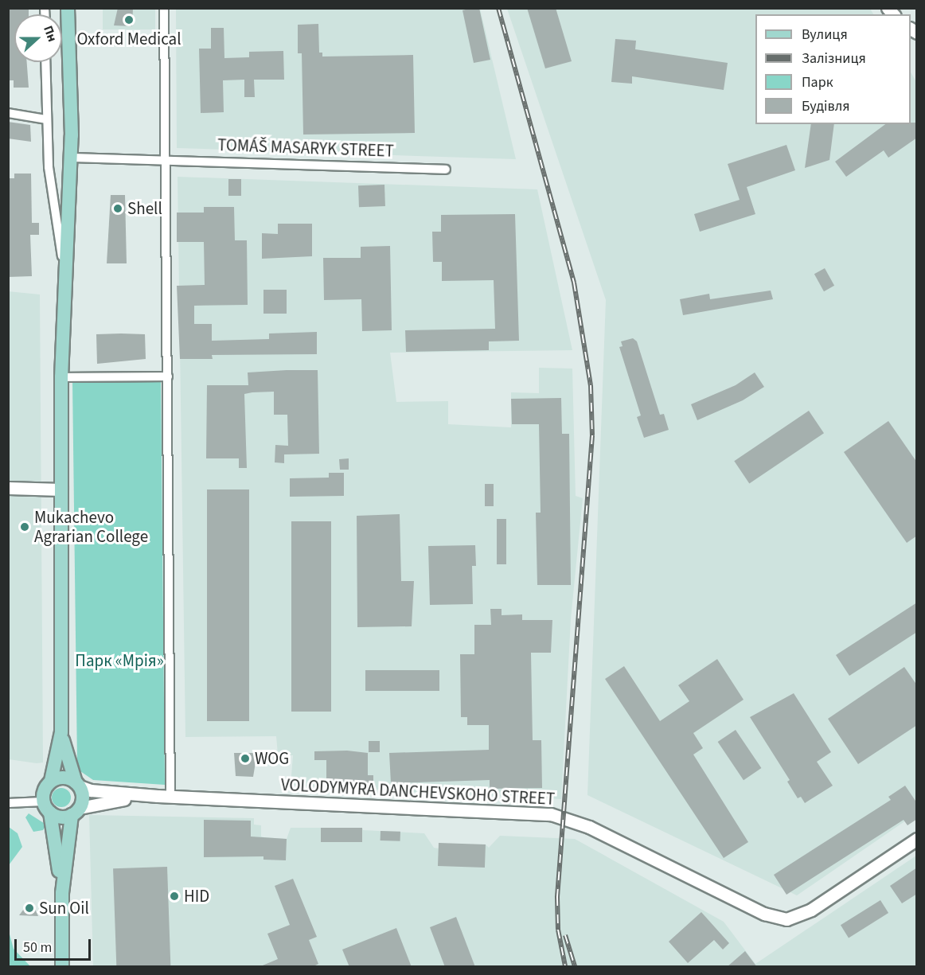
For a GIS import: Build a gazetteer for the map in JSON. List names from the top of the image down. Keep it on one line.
{"streets":{"street":["TOMÁŠ MASARYK STREET","VOLODYMYRA DANCHEVSKOHO STREET"]},"parks":["Парк «Мрія»"],"places":["Oxford Medical","Shell","Mukachevo Agrarian College","WOG","HID","Sun Oil"],"legend":["Вулиця","Залізниця","Парк","Будівля"],"scale_bar":"50 m","north":"right"}
